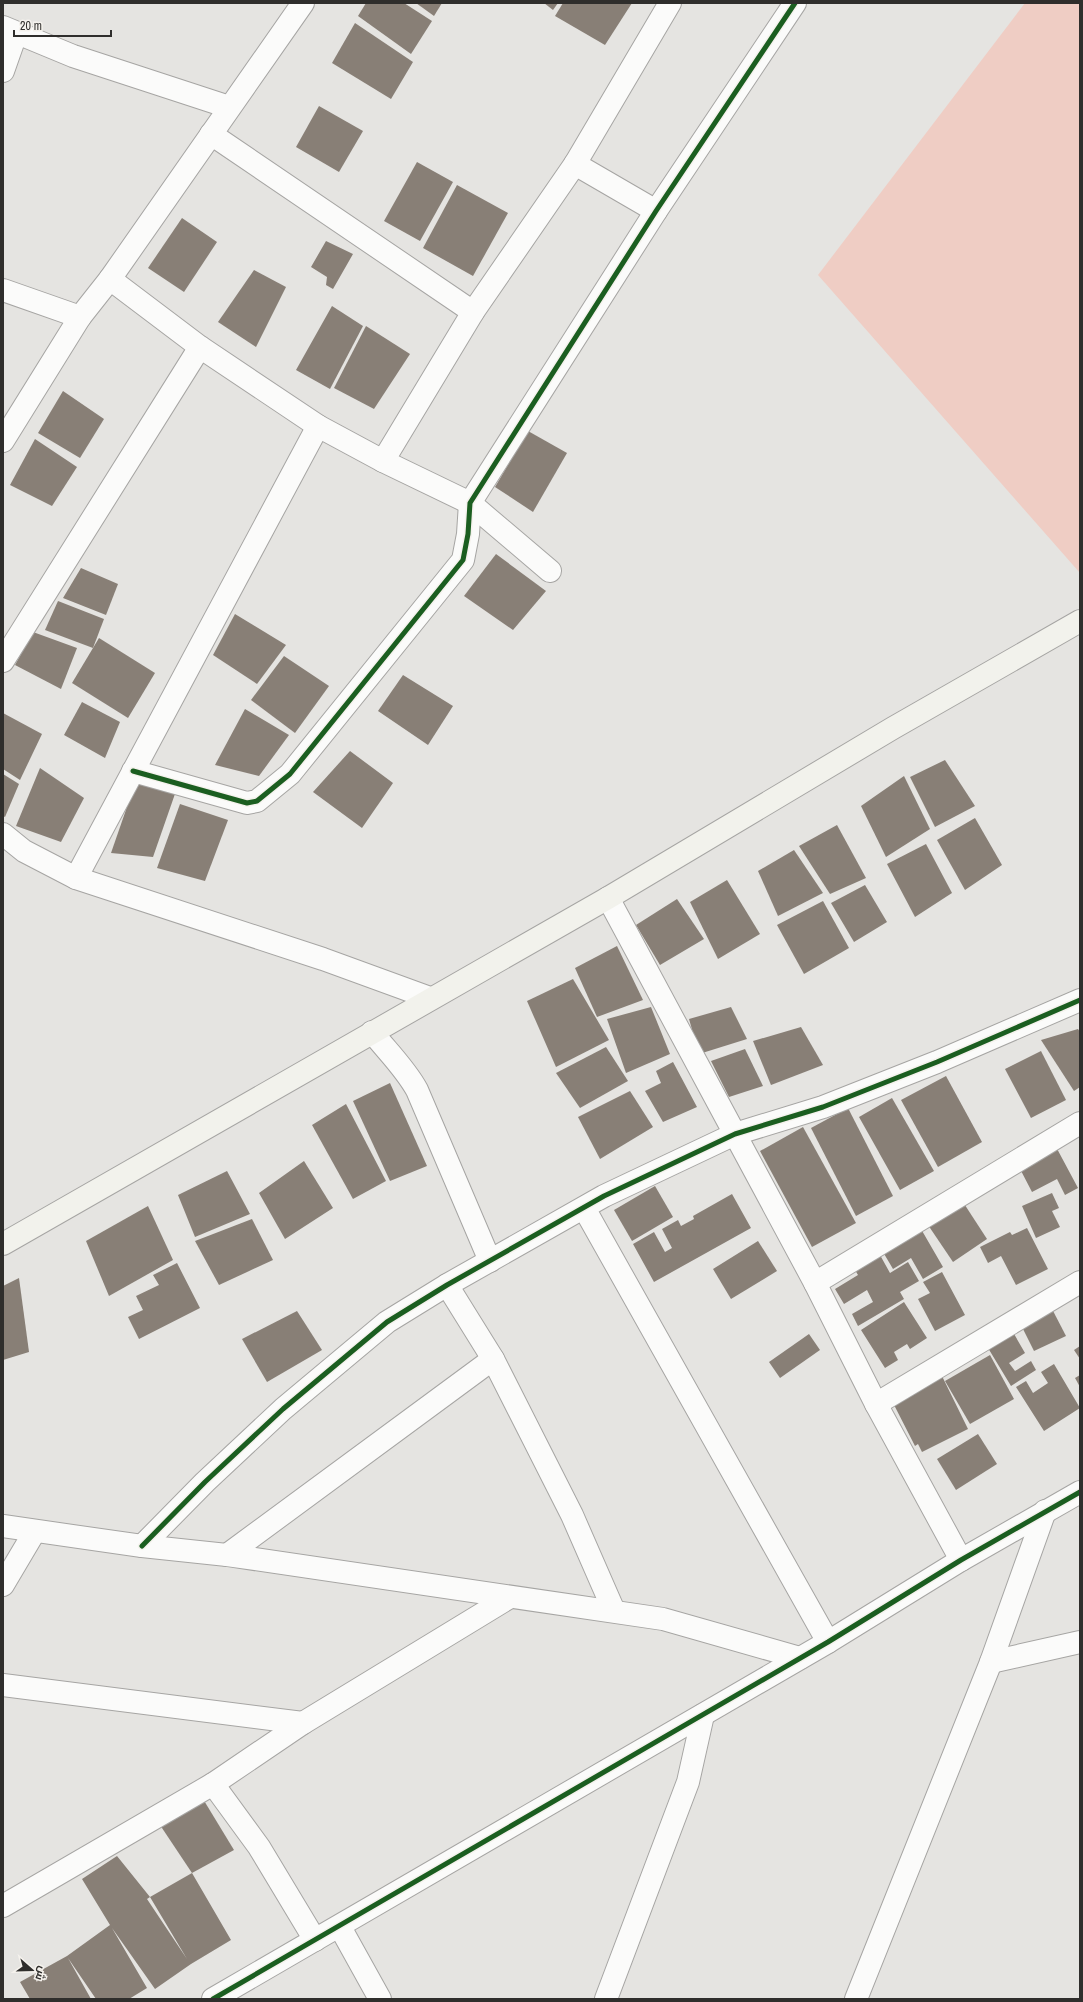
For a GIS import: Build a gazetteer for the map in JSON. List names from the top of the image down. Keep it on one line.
{"scale_bar":"20 m","north":"right"}
